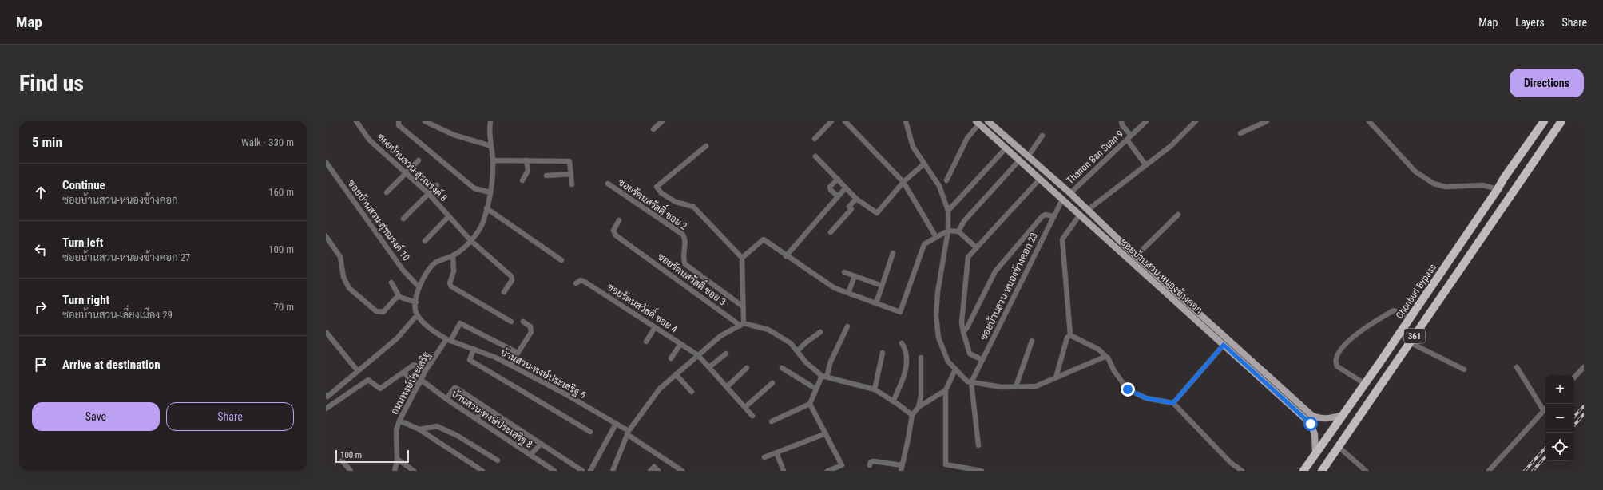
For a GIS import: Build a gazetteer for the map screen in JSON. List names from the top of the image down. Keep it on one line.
{"streets":{"highway":["Chonburi Bypass","361"],"main road":["ซอยบ้านสวน-หนองข้างคอก"],"street":["Thanon Ban Suan 9","ซอยบ้านสวน-สุรณรงค์ 8","ซอยรัตนสวัสดิ์ ซอย 2","ซอยบ้านสวน-สุรณรงค์ 10","ซอยรัตนสวัสดิ์ ซอย 3","ซอยบ้านสวน-หนองข้างคอก 23","ซอยรัตนสวัสดิ์ ซอย 4","บ้านสวน-พงษ์ประเสริฐ 6","ถนนพงษ์ประเสริฐ","บ้านสวน-พงษ์ประเสริฐ 8"]},"crossings":[["Thanon Ban Suan 9","ซอยบ้านสวน-หนองข้างคอก"],["ซอยบ้านสวน-หนองข้างคอก","ซอยบ้านสวน-หนองข้างคอก 23"],["ซอยบ้านสวน-หนองข้างคอก","Chonburi Bypass"],["บ้านสวน-พงษ์ประเสริฐ 6","ถนนพงษ์ประเสริฐ"],["ถนนพงษ์ประเสริฐ","บ้านสวน-พงษ์ประเสริฐ 8"]],"scale_bar":"100 m","page":{"header":"Map","nav":["Map","Layers","Share"],"buttons":["Directions",["Save","Share"]],"title":"Find us","heading":["5 min","Walk · 330 m"],"list":[["Continue","ซอยบ้านสวน-หนองข้างคอก","160 m"],["Turn left","ซอยบ้านสวน-หนองข้างคอก 27","100 m"],["Turn right","ซอยบ้านสวน-เลี่ยงเมือง 29","70 m"],"Arrive at destination"],"map_buttons":["+","−"],"scale":"100 m"}}
